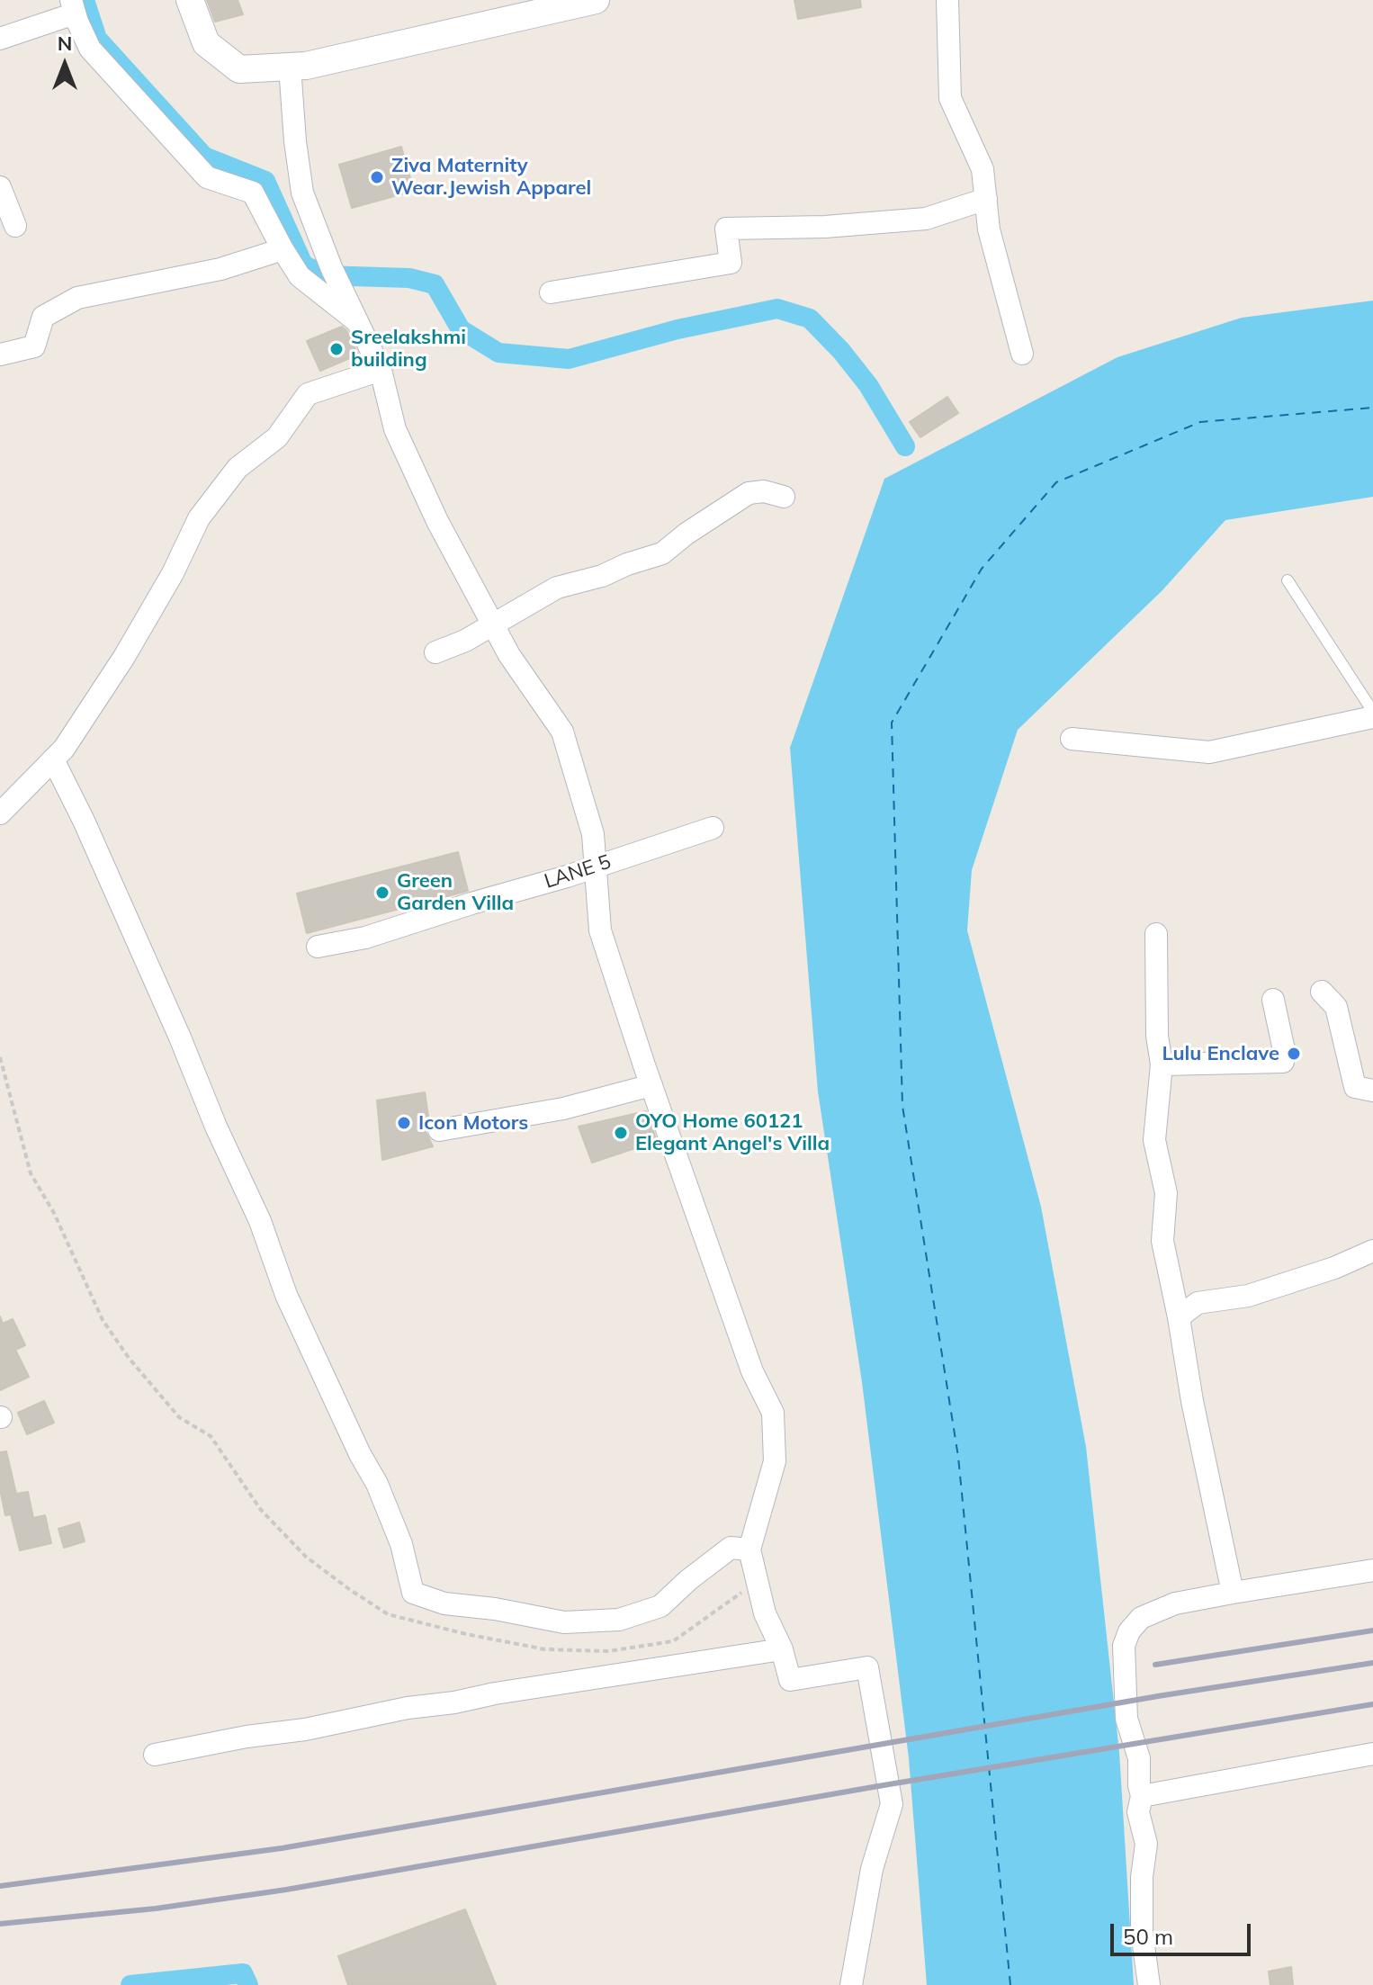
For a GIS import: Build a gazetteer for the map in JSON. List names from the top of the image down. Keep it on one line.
{"streets":{"street":["LANE 5"]},"places":["Ziva Maternity Wear.Jewish Apparel","Sreelakshmi building","Green Garden Villa","Lulu Enclave","Icon Motors","OYO Home 60121 Elegant Angel's Villa"],"scale_bar":"50 m","north":"top"}
